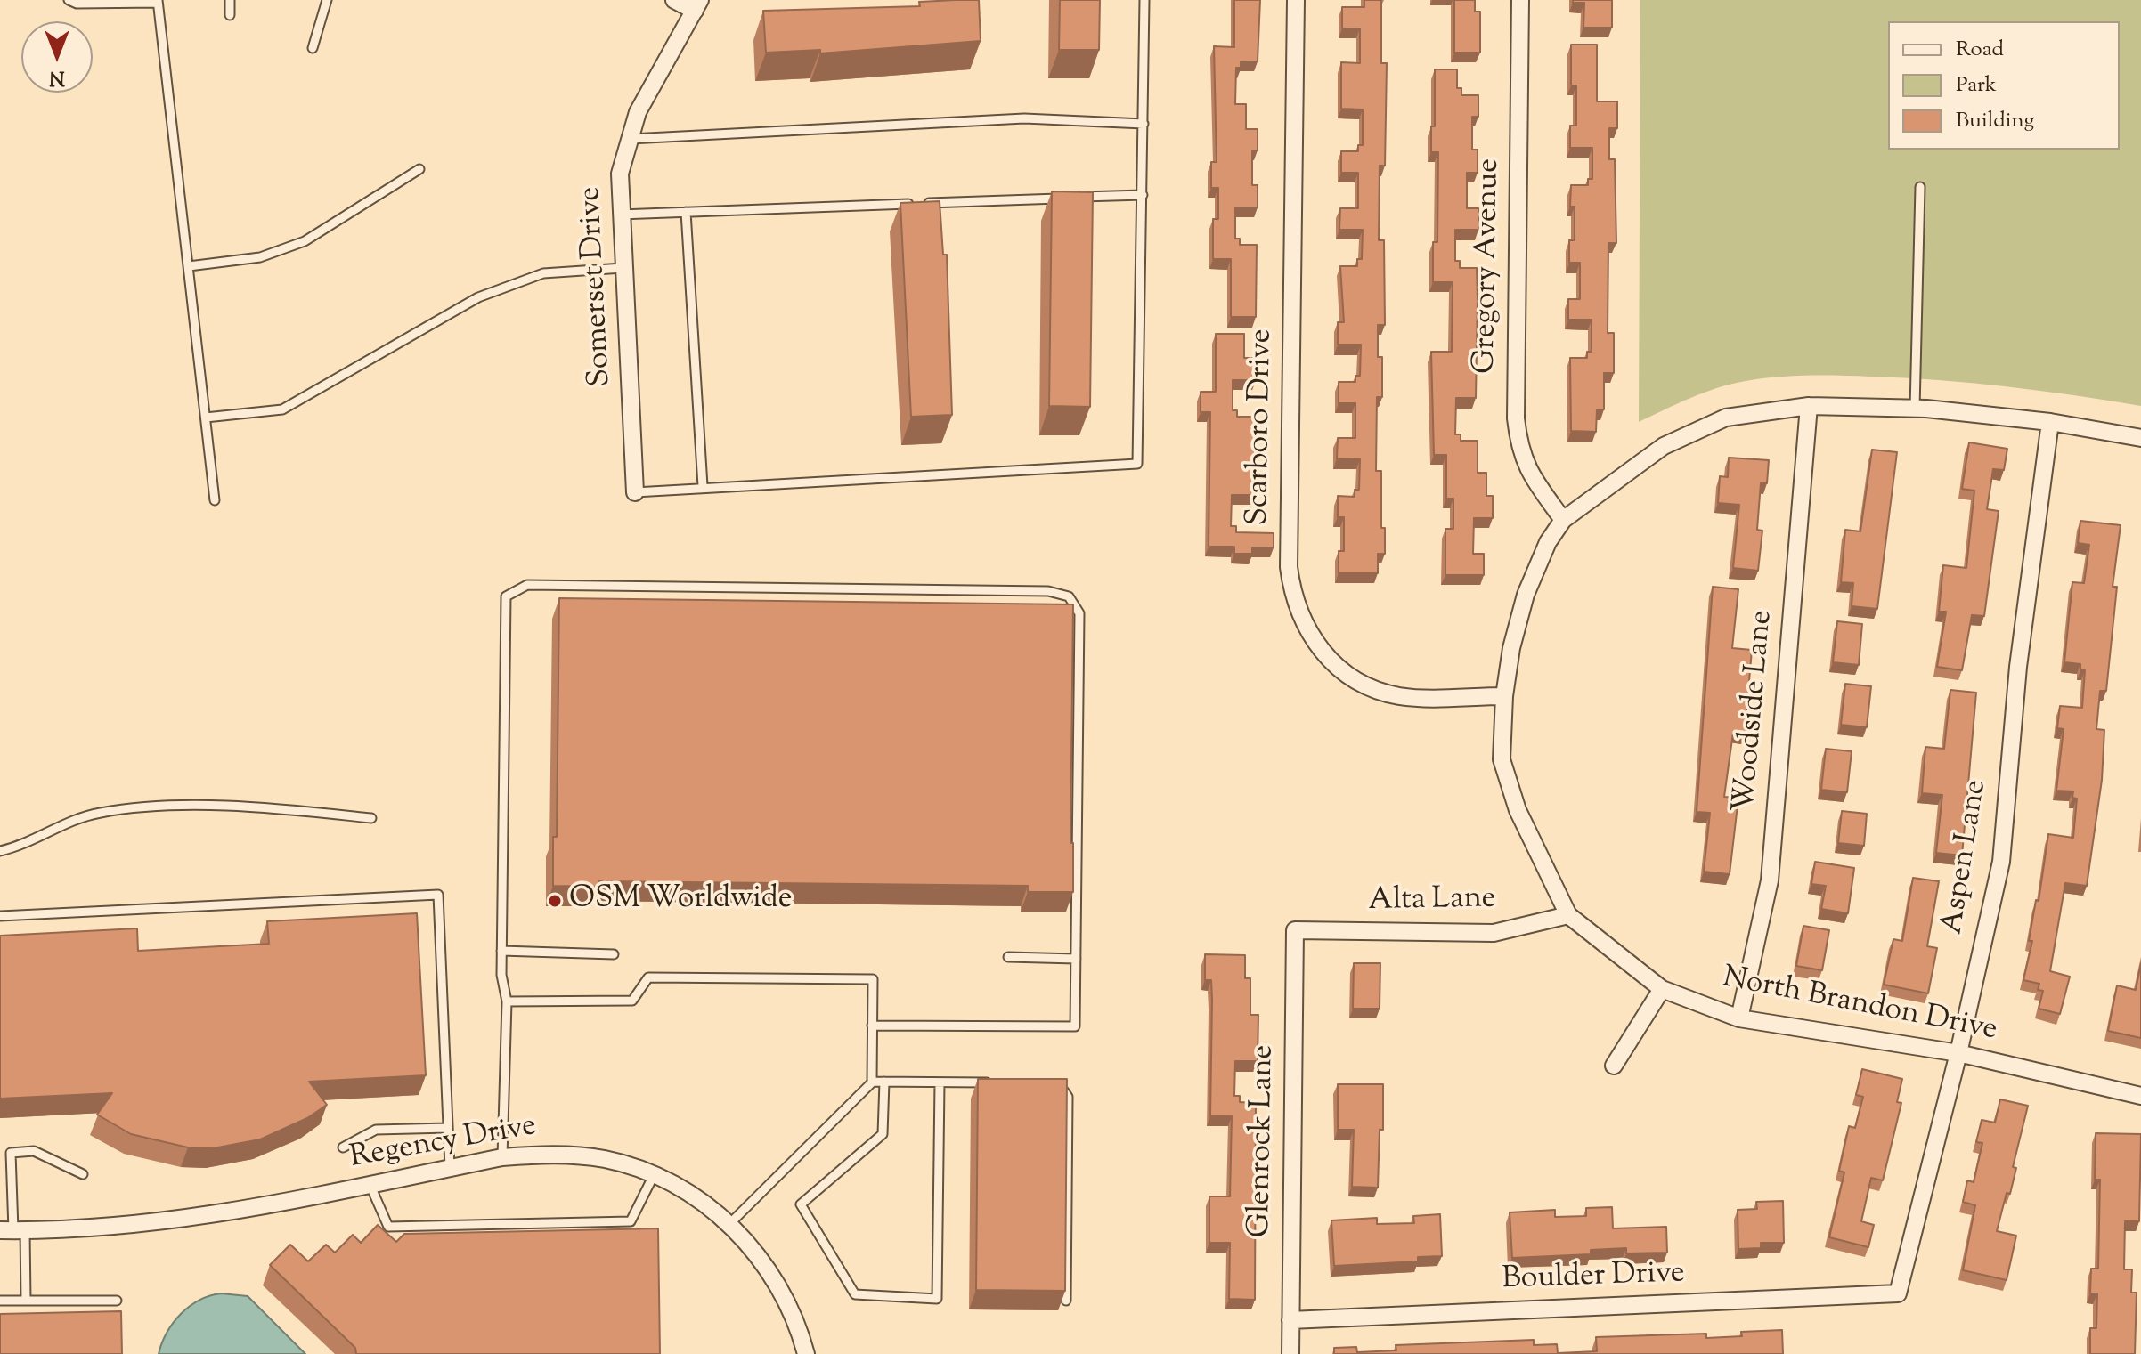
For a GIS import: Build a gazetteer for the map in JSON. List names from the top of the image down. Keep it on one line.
{"streets":{"street":["Gregory Avenue","Somerset Drive","Scarboro Drive","Woodside Lane","Aspen Lane","Alta Lane","North Brandon Drive","Glenrock Lane","Regency Drive","Boulder Drive"]},"crossings":[["Gregory Avenue","North Brandon Drive"],["Scarboro Drive","North Brandon Drive"],["Woodside Lane","North Brandon Drive"],["Aspen Lane","North Brandon Drive"],["Aspen Lane","Boulder Drive"],["Alta Lane","North Brandon Drive"],["Alta Lane","Glenrock Lane"],["Glenrock Lane","Boulder Drive"]],"places":["OSM Worldwide"],"legend":["Road","Park","Building"],"north":"bottom"}
